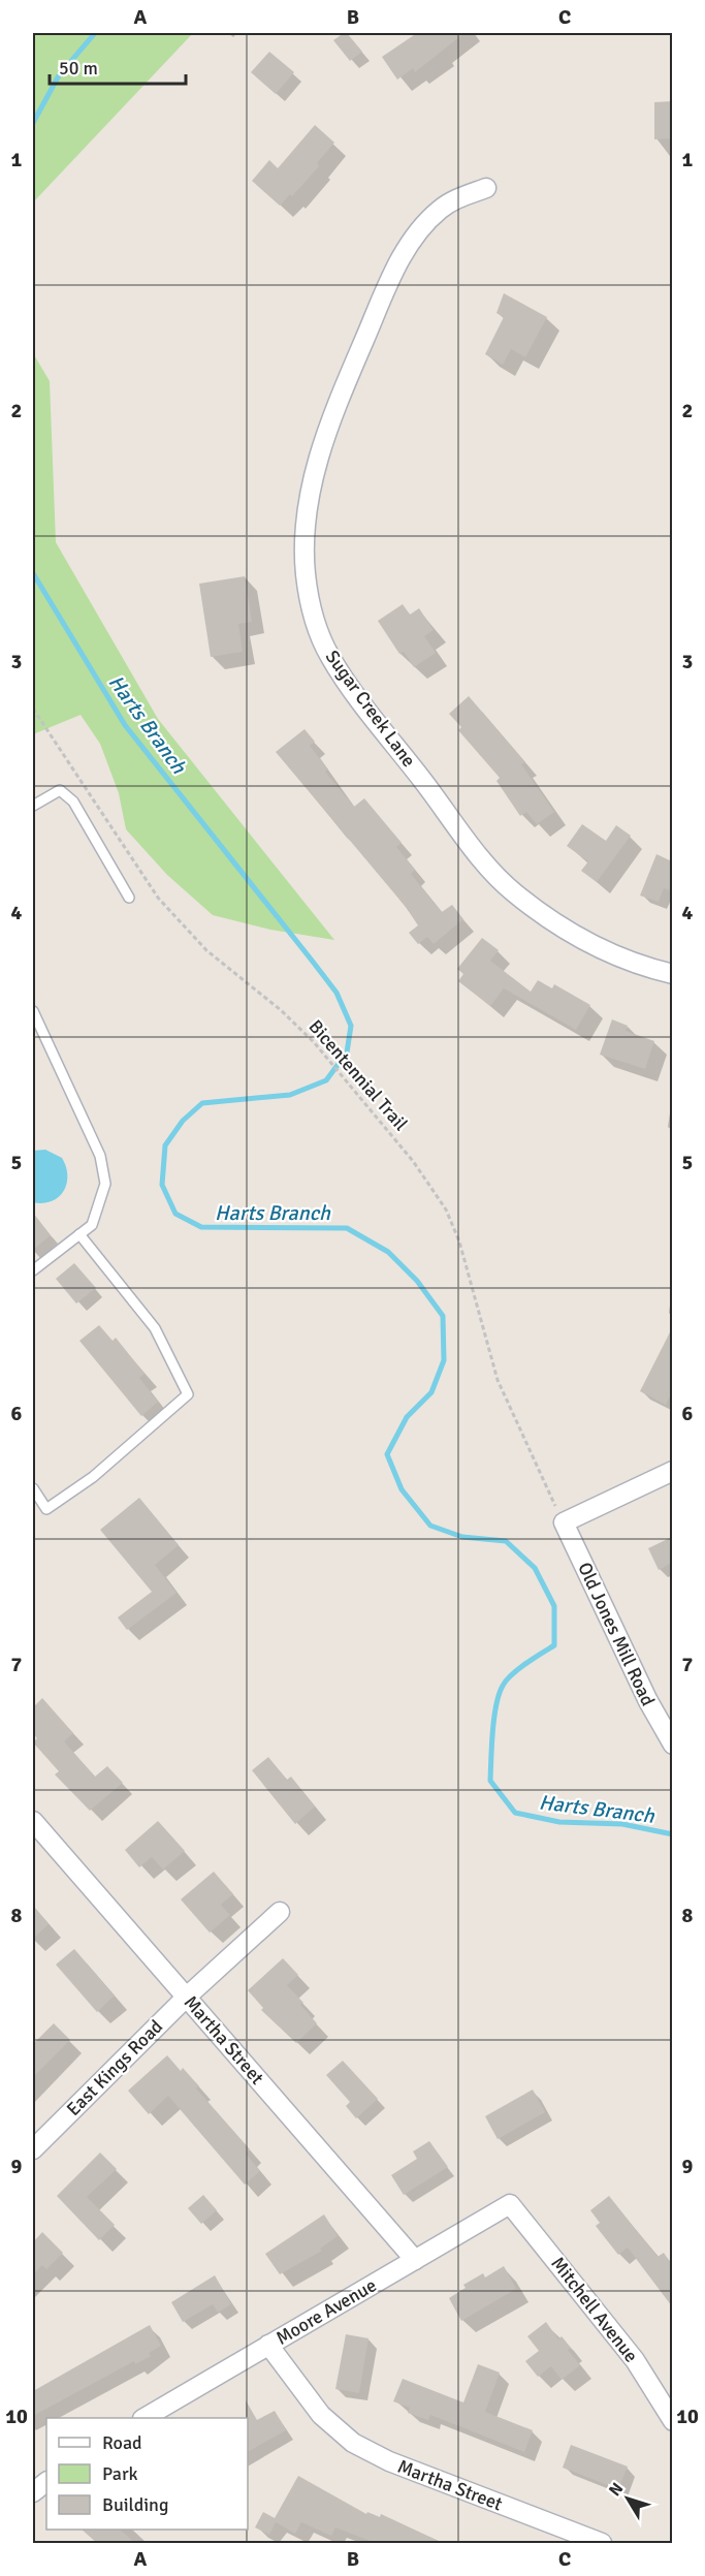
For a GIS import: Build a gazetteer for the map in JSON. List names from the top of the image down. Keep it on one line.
{"streets":{"street":["Sugar Creek Lane","Old Jones Mill Road","Martha Street","East Kings Road","Mitchell Avenue","Moore Avenue"],"path":["Bicentennial Trail"]},"crossings":[["Bicentennial Trail","Old Jones Mill Road"],["Martha Street","East Kings Road"],["Martha Street","Moore Avenue"],["Mitchell Avenue","Moore Avenue"]],"water":["Harts Branch"],"legend":["Road","Park","Building"],"scale_bar":"50 m","north":"top left","grid":{"columns":["A","B","C"],"rows":["1","2","3","4","5","6","7","8","9","10"]}}
